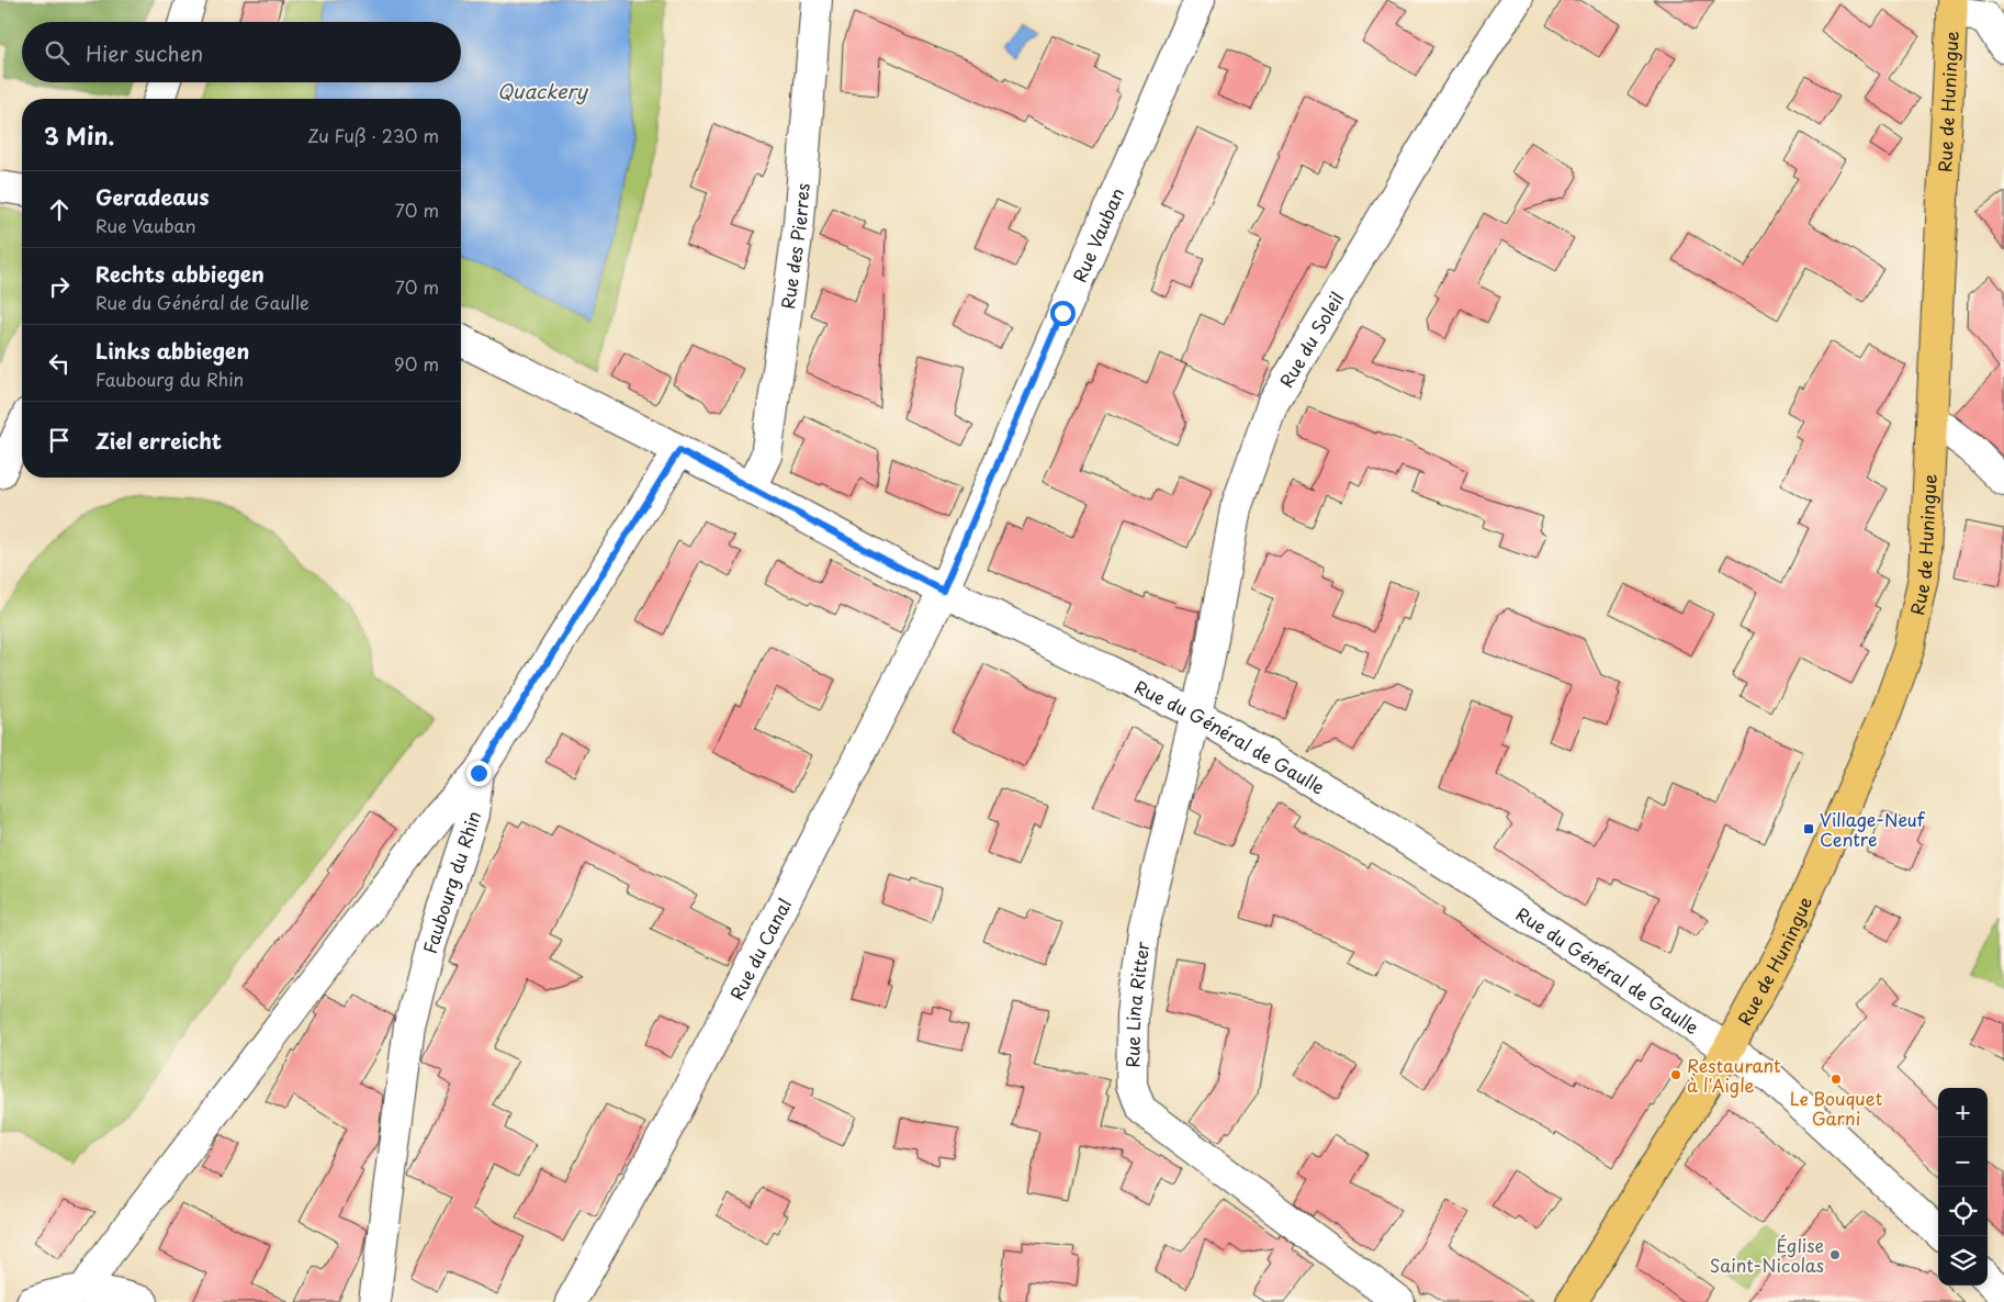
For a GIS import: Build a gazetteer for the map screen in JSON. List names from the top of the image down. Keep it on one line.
{"streets":{"main road":["Rue de Huningue"],"street":["Rue Vauban","Rue des Pierres","Rue du Soleil","Rue du Général de Gaulle","Faubourg du Rhin","Rue du Canal","Rue Lina Ritter"]},"crossings":[["Rue de Huningue","Rue du Général de Gaulle"],["Rue Vauban","Rue du Général de Gaulle"],["Rue Vauban","Rue du Canal"],["Rue des Pierres","Rue du Général de Gaulle"],["Rue du Soleil","Rue du Général de Gaulle"],["Rue du Soleil","Rue Lina Ritter"],["Rue du Général de Gaulle","Faubourg du Rhin"],["Rue du Général de Gaulle","Rue du Canal"],["Rue du Général de Gaulle","Rue Lina Ritter"]],"water":["Quackery"],"places":{"transit":["Village-Neuf Centre"],"other":["Restaurant à l'Aigle","Le Bouquet Garni","Église Saint-Nicolas"]},"page":{"search":"Hier suchen","heading":["3 Min.","Zu Fuß · 230 m"],"list":[["Geradeaus","Rue Vauban","70 m"],["Rechts abbiegen","Rue du Général de Gaulle","70 m"],["Links abbiegen","Faubourg du Rhin","90 m"],"Ziel erreicht"],"map_buttons":["+","−"]}}
